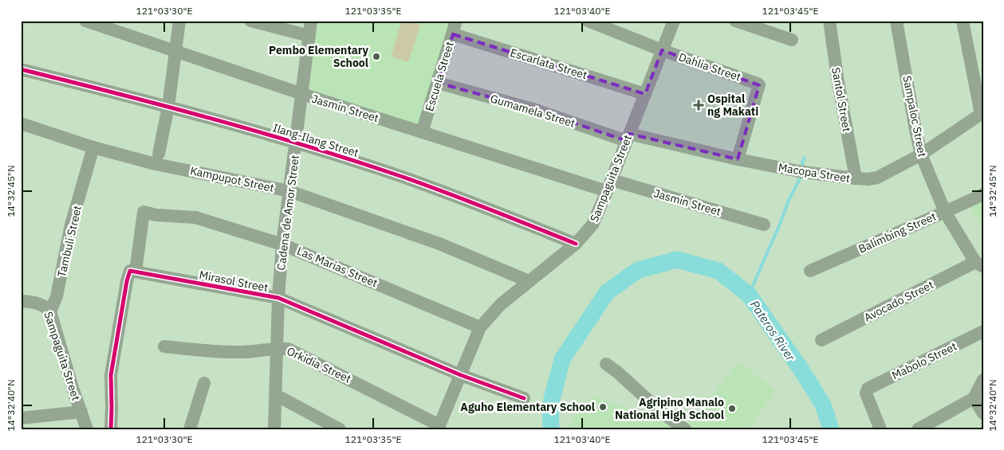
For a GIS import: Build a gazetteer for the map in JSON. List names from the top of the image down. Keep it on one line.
{"streets":{"street":["Escarlata Street","Dahlia Street","Escuela Street","Santol Street","Jasmin Street","Gumamela Street","Sampaloc Street","Ilang-Ilang Street","Macopa Street","Sampaguita Street","Kampupot Street","Cadena de Amor Street","Balimbing Street","Tambuli Street","Las Marias Street","Mirasol Street","Avocado Street","Mabolo Street","Orkidia Street"]},"crossings":[["Escarlata Street","Escuela Street"],["Escarlata Street","Sampaguita Street"],["Dahlia Street","Macopa Street"],["Dahlia Street","Sampaguita Street"],["Escuela Street","Jasmin Street"],["Escuela Street","Gumamela Street"],["Santol Street","Macopa Street"],["Jasmin Street","Sampaguita Street"],["Jasmin Street","Cadena de Amor Street"],["Gumamela Street","Macopa Street"],["Gumamela Street","Sampaguita Street"],["Sampaloc Street","Macopa Street"],["Sampaloc Street","Balimbing Street"],["Sampaloc Street","Avocado Street"],["Ilang-Ilang Street","Sampaguita Street"],["Ilang-Ilang Street","Cadena de Amor Street"],["Macopa Street","Sampaguita Street"],["Sampaguita Street","Kampupot Street"],["Sampaguita Street","Tambuli Street"],["Sampaguita Street","Las Marias Street"],["Sampaguita Street","Mirasol Street"],["Sampaguita Street","Orkidia Street"],["Kampupot Street","Cadena de Amor Street"],["Kampupot Street","Tambuli Street"],["Cadena de Amor Street","Las Marias Street"],["Cadena de Amor Street","Mirasol Street"],["Cadena de Amor Street","Orkidia Street"],["Las Marias Street","Mirasol Street"]],"water":["Pateros River"],"places":{"other":["Pembo Elementary School","Aguho Elementary School","Agripino Manalo National High School"],"health":["Ospital ng Makati"]},"coordinates":["121°03'30\"E","121°03'35\"E","121°03'40\"E","121°03'45\"E","14°32'45\"N","14°32'40\"N"]}
